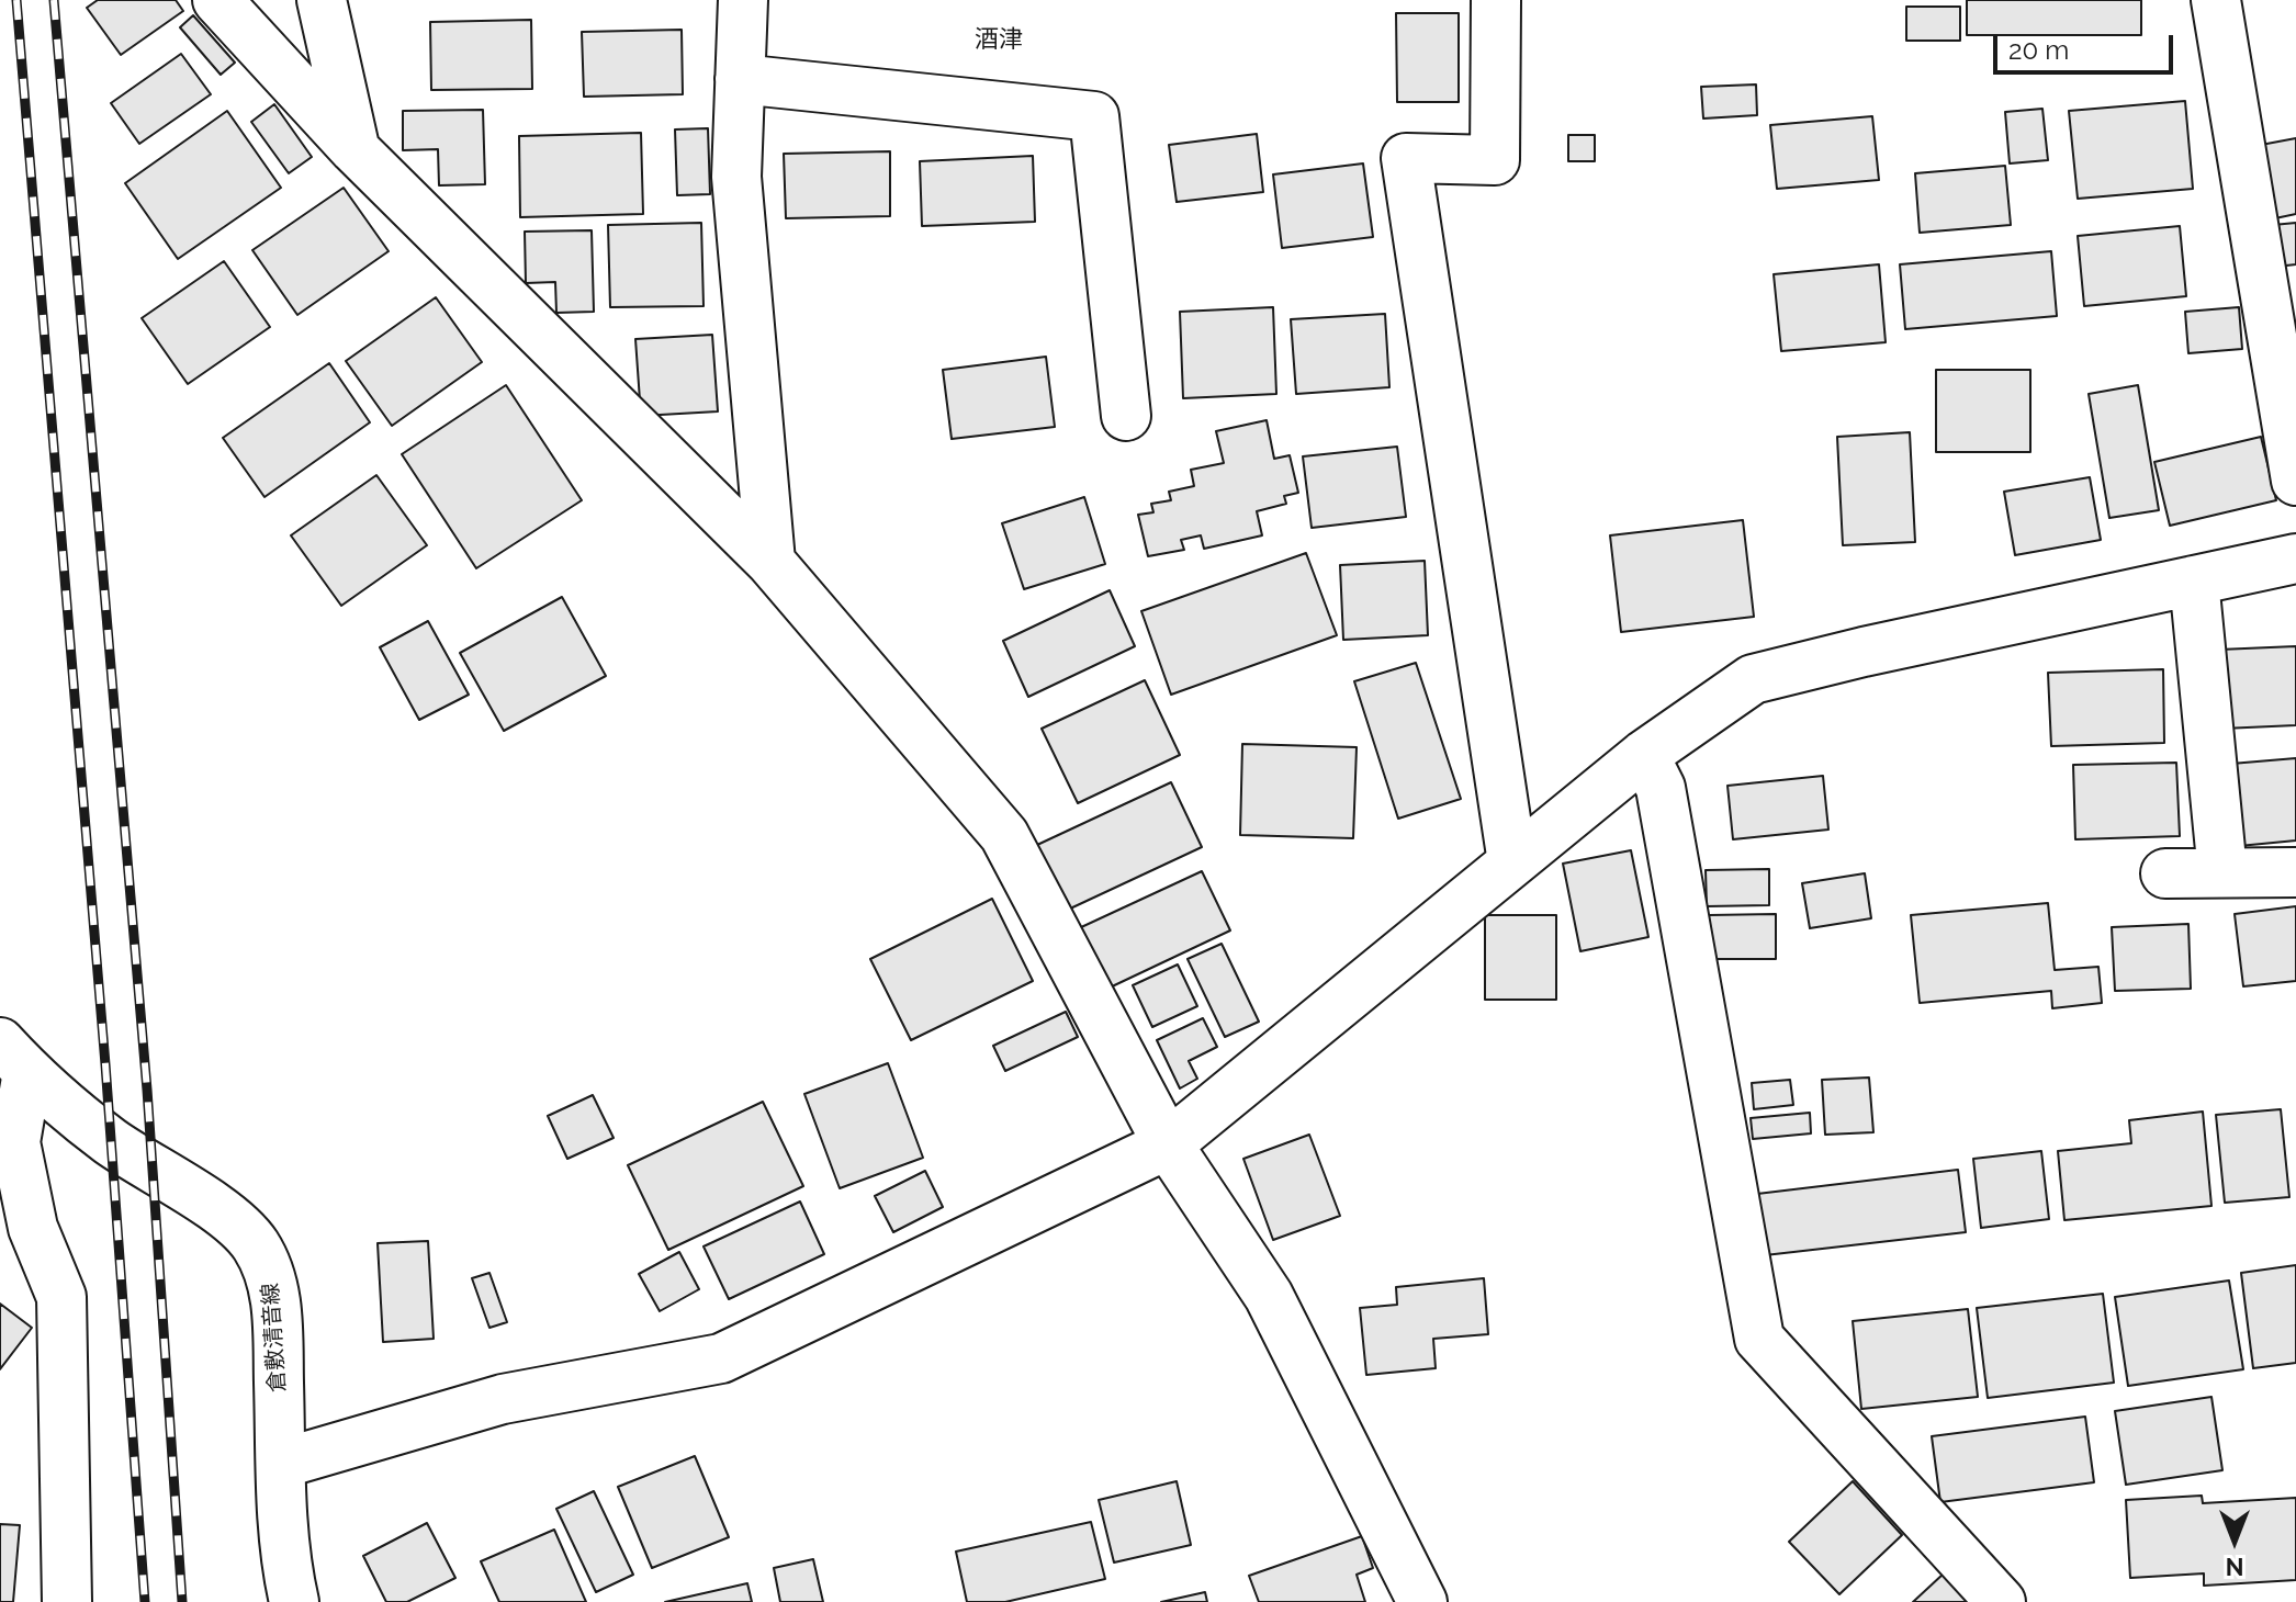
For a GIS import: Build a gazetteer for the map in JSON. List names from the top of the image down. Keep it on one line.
{"streets":{"street":["倉敷清音線"]},"districts":["酒津"],"scale_bar":"20 m","north":"bottom"}
